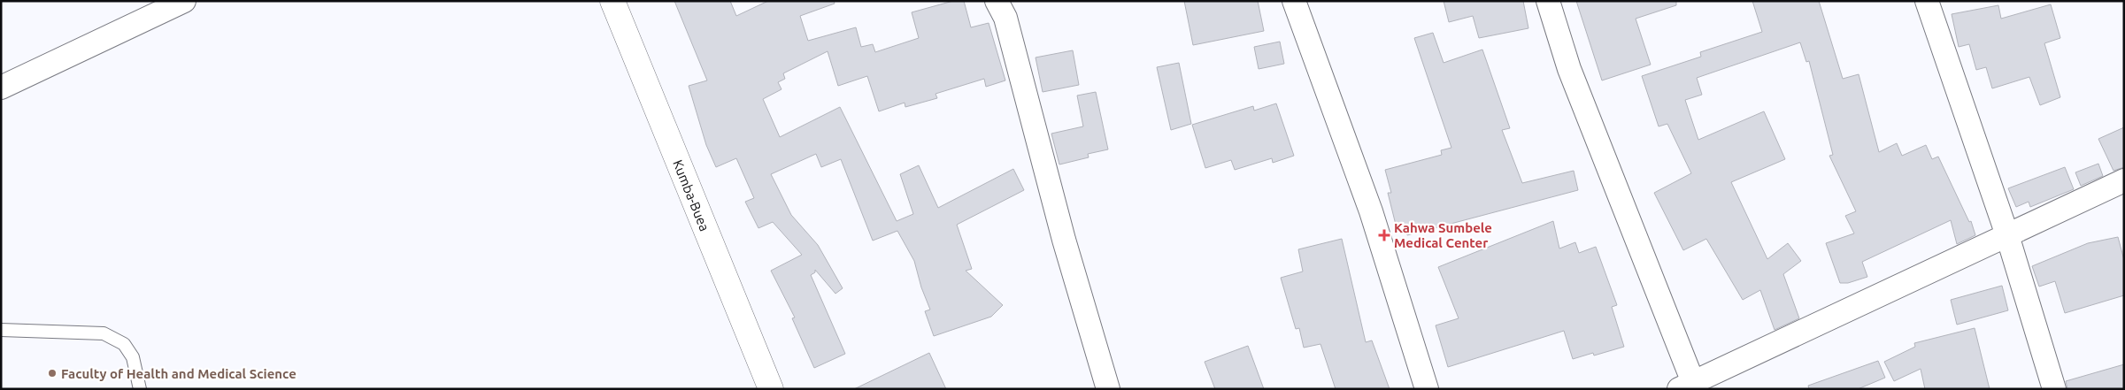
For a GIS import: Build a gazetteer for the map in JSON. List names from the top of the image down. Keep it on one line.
{"streets":{"highway":["Kumba-Buea"]},"places":{"health":["Kahwa Sumbele Medical Center"],"other":["Faculty of Health and Medical Science"]}}
